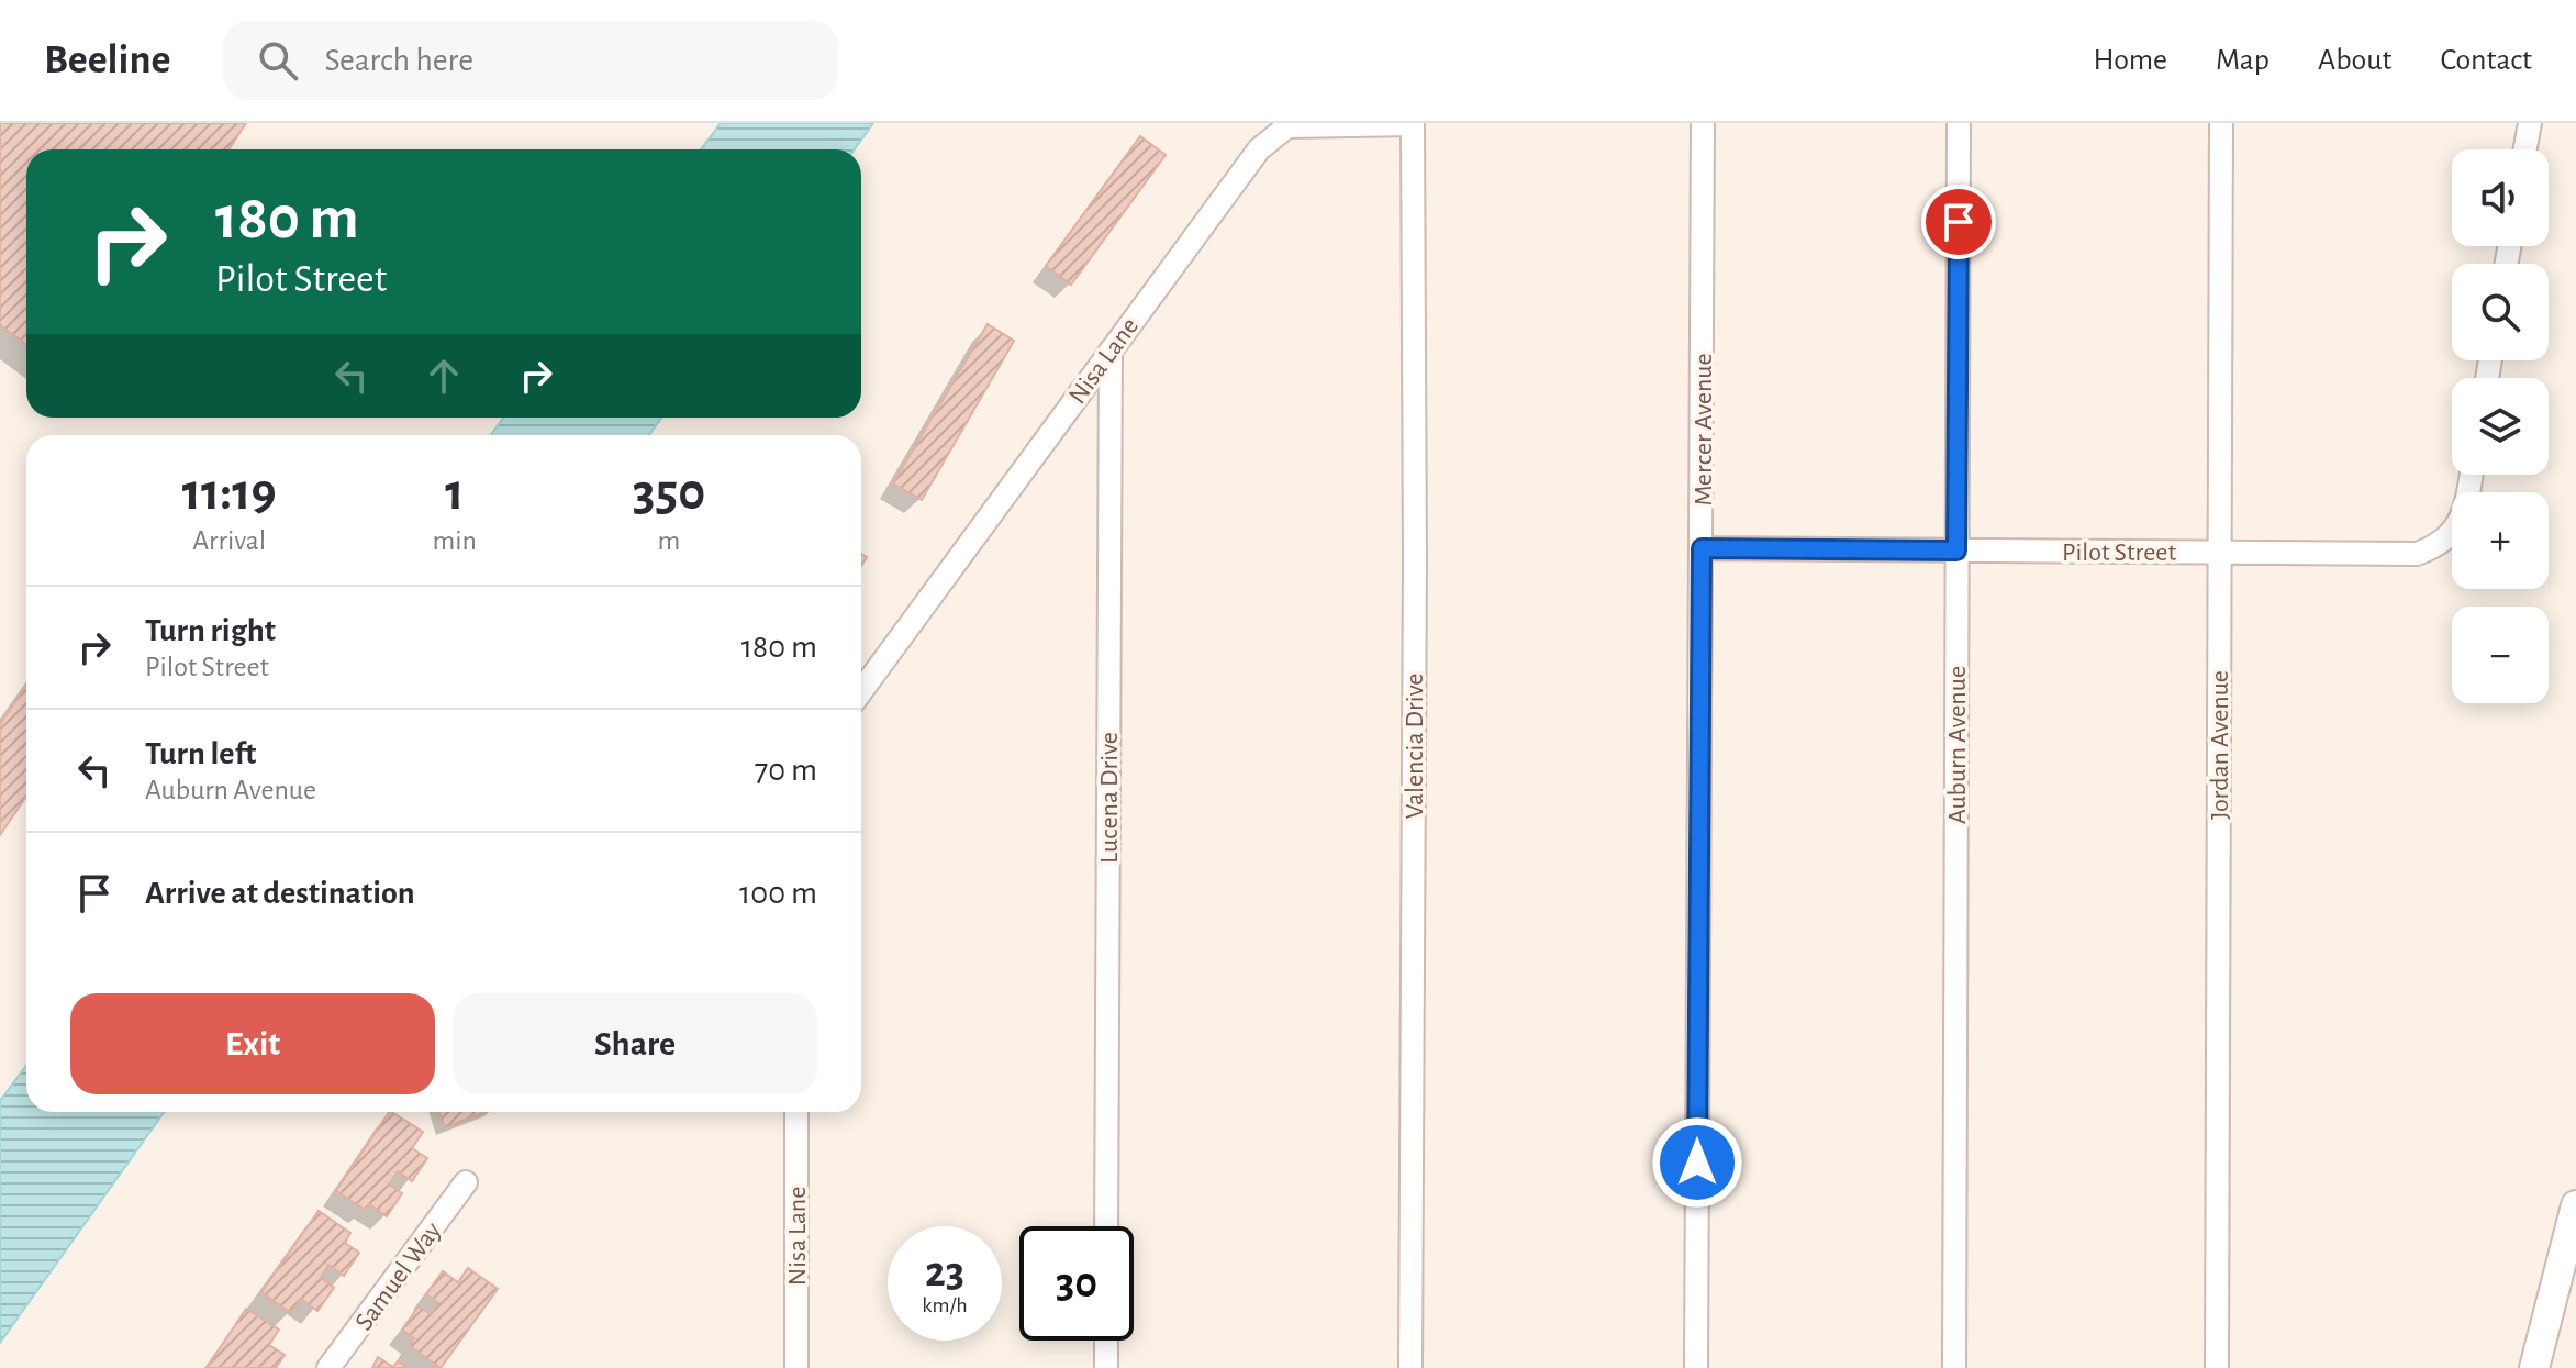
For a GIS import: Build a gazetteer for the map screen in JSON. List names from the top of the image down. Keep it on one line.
{"streets":{"street":["Nisa Lane","Mercer Avenue","Pilot Street","Auburn Avenue","Jordan Avenue","Valencia Drive","Lucena Drive","Samuel Way"]},"crossings":[["Nisa Lane","Valencia Drive"],["Nisa Lane","Lucena Drive"],["Mercer Avenue","Pilot Street"],["Pilot Street","Auburn Avenue"],["Pilot Street","Jordan Avenue"]],"page":{"header":"Beeline","search":"Search here","nav":["Home","Map","About","Contact"],"map_buttons":["+","−"],"turn":["180 m","Pilot Street"],"eta":["11:19","Arrival","1","min","350","m"],"list":[{"name":"Turn right","note":"Pilot Street","value":"180 m"},{"name":"Turn left","note":"Auburn Avenue","value":"70 m"},{"name":"Arrive at destination","value":"100 m"}],"buttons":["Exit","Share"],"speed":"23 km/h","limit":"30"}}
